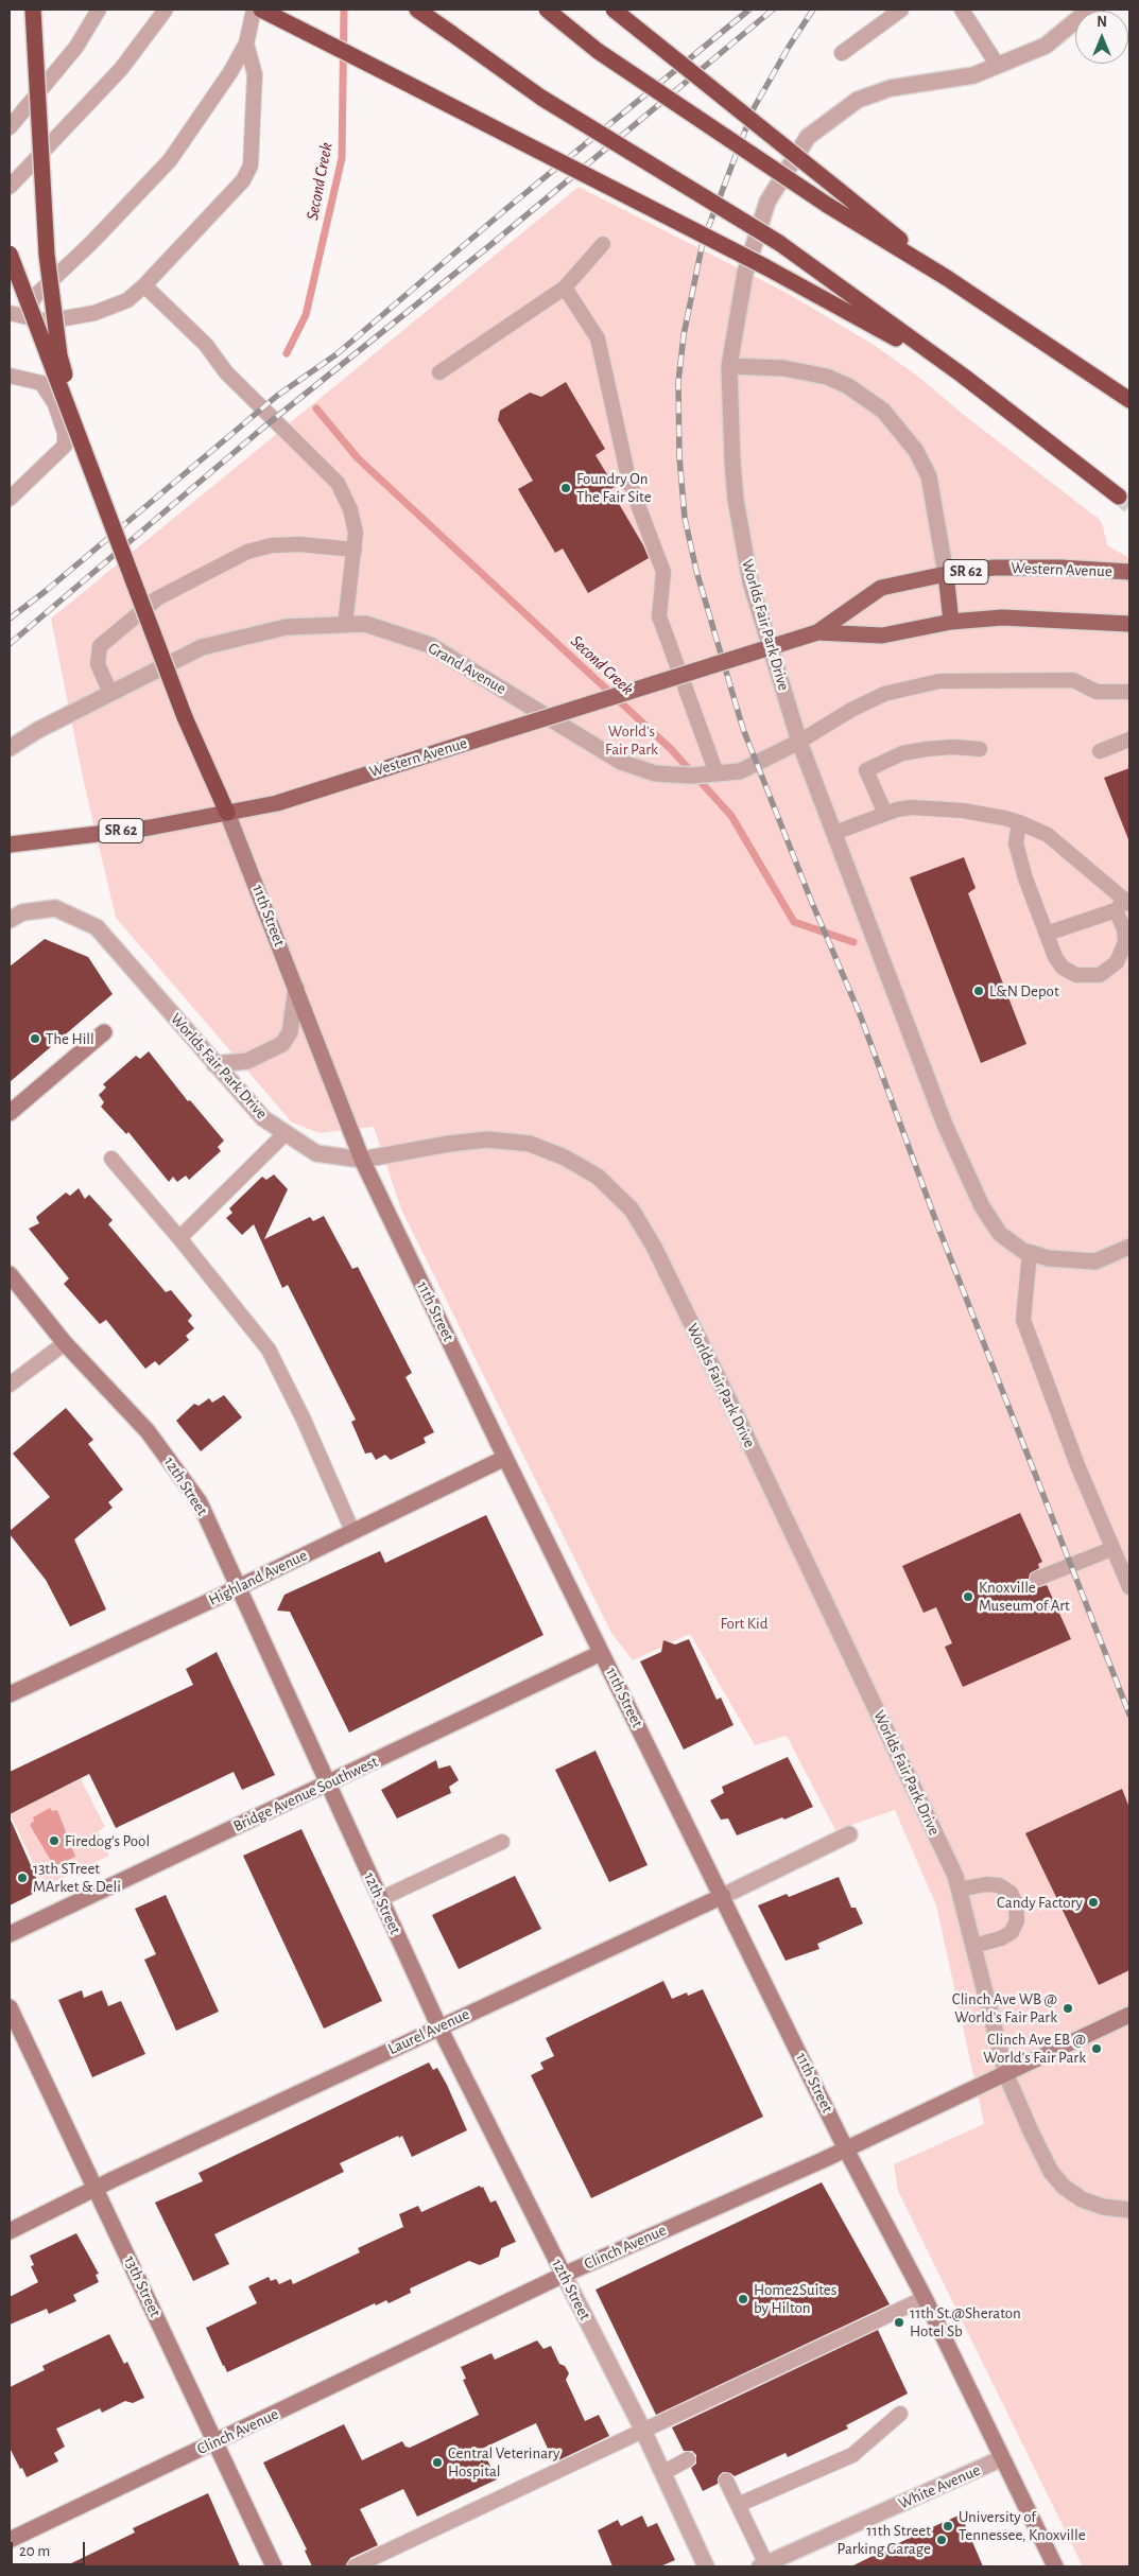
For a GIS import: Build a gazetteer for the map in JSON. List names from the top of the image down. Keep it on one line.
{"streets":{"main road":["Western Avenue","SR 62"],"street":["Worlds Fair Park Drive","Grand Avenue","11th Street","12th Street","Highland Avenue","Bridge Avenue Southwest","Laurel Avenue","Clinch Avenue","13th Street","White Avenue"]},"crossings":[["Western Avenue","11th Street"],["Worlds Fair Park Drive","Grand Avenue"],["Worlds Fair Park Drive","11th Street"],["Worlds Fair Park Drive","Clinch Avenue"],["11th Street","Highland Avenue"],["11th Street","Bridge Avenue Southwest"],["11th Street","Laurel Avenue"],["11th Street","Clinch Avenue"],["11th Street","White Avenue"],["12th Street","Highland Avenue"],["12th Street","Bridge Avenue Southwest"],["12th Street","Laurel Avenue"],["12th Street","Clinch Avenue"],["Laurel Avenue","13th Street"],["Clinch Avenue","13th Street"]],"water":["Second Creek"],"parks":["World's Fair Park","Fort Kid"],"places":["Foundry On The Fair Site","L&N Depot","The Hill","Knoxville Museum of Art","Firedog's Pool","13th STreet MArket & Deli","Candy Factory","Clinch Ave WB @ World's Fair Park","Clinch Ave EB @ World's Fair Park","Home2Suites by Hilton","11th St.@Sheraton Hotel Sb","Central Veterinary Hospital","University of Tennessee, Knoxville","11th Street Parking Garage"],"scale_bar":"20 m","north":"top"}
